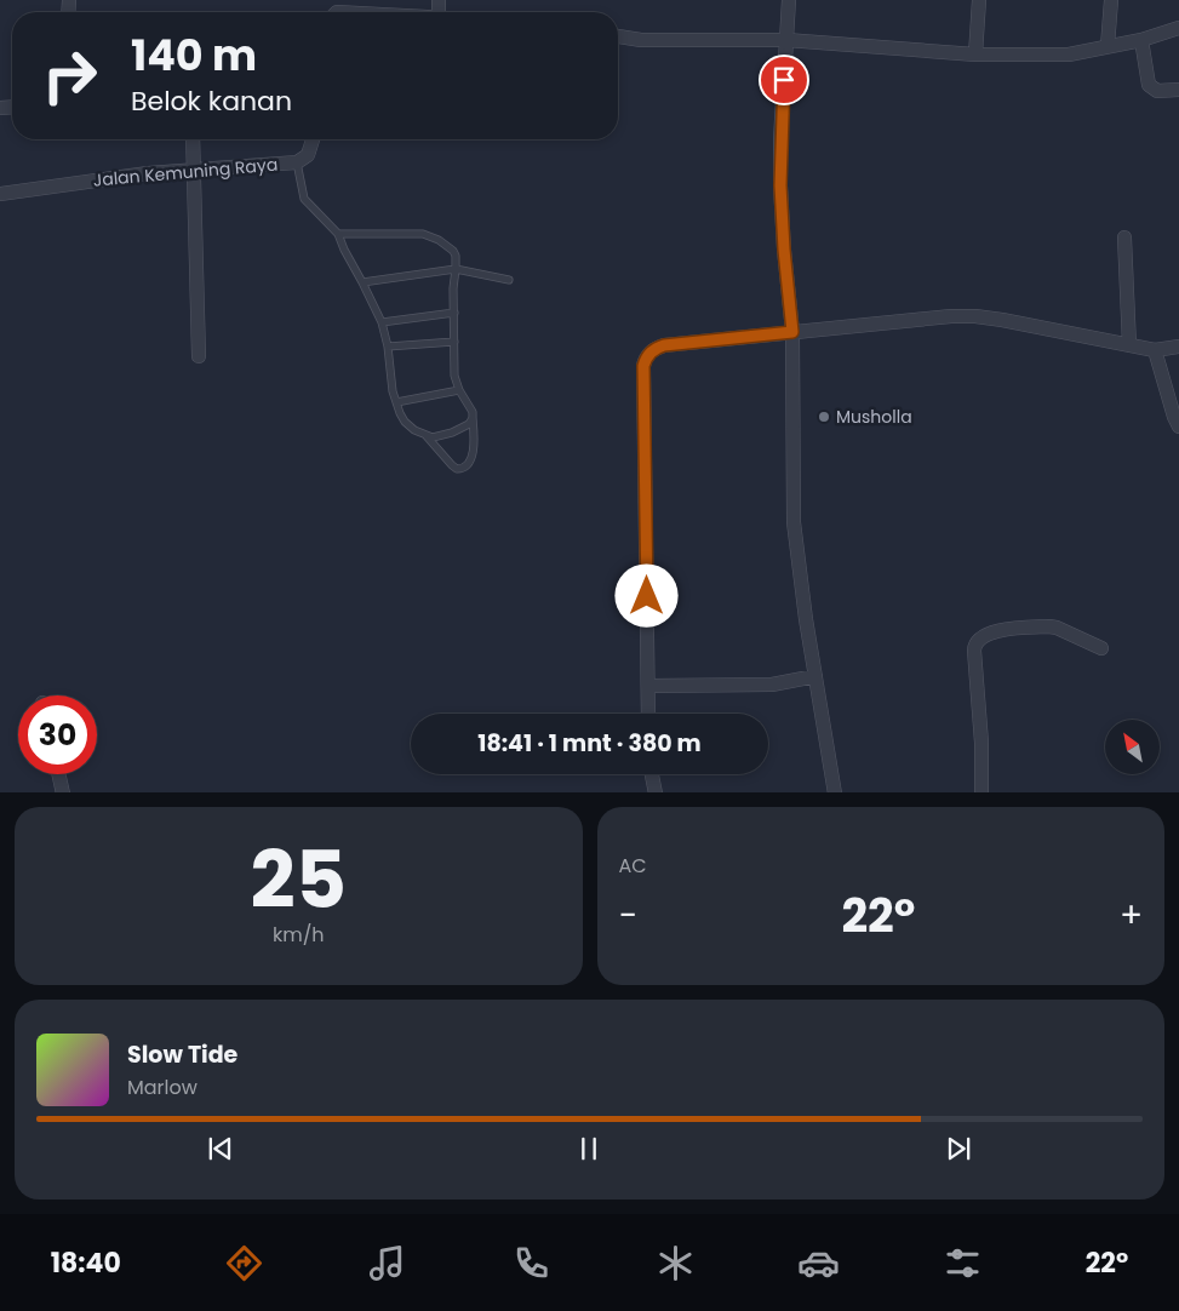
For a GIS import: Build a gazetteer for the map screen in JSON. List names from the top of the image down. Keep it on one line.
{"streets":{"street":["Jalan Kemuning Raya"]},"places":["Musholla"],"north":"top left","page":{"turn":["140 m","Belok kanan"],"limit":"30","trip":"18:41 · 1 mnt · 380 m","tile":[["25","km/h"],"AC"],"heat":["−","22°","+"],"song":["Slow Tide","Marlow"],"tabs":["18:40","22°"]}}
